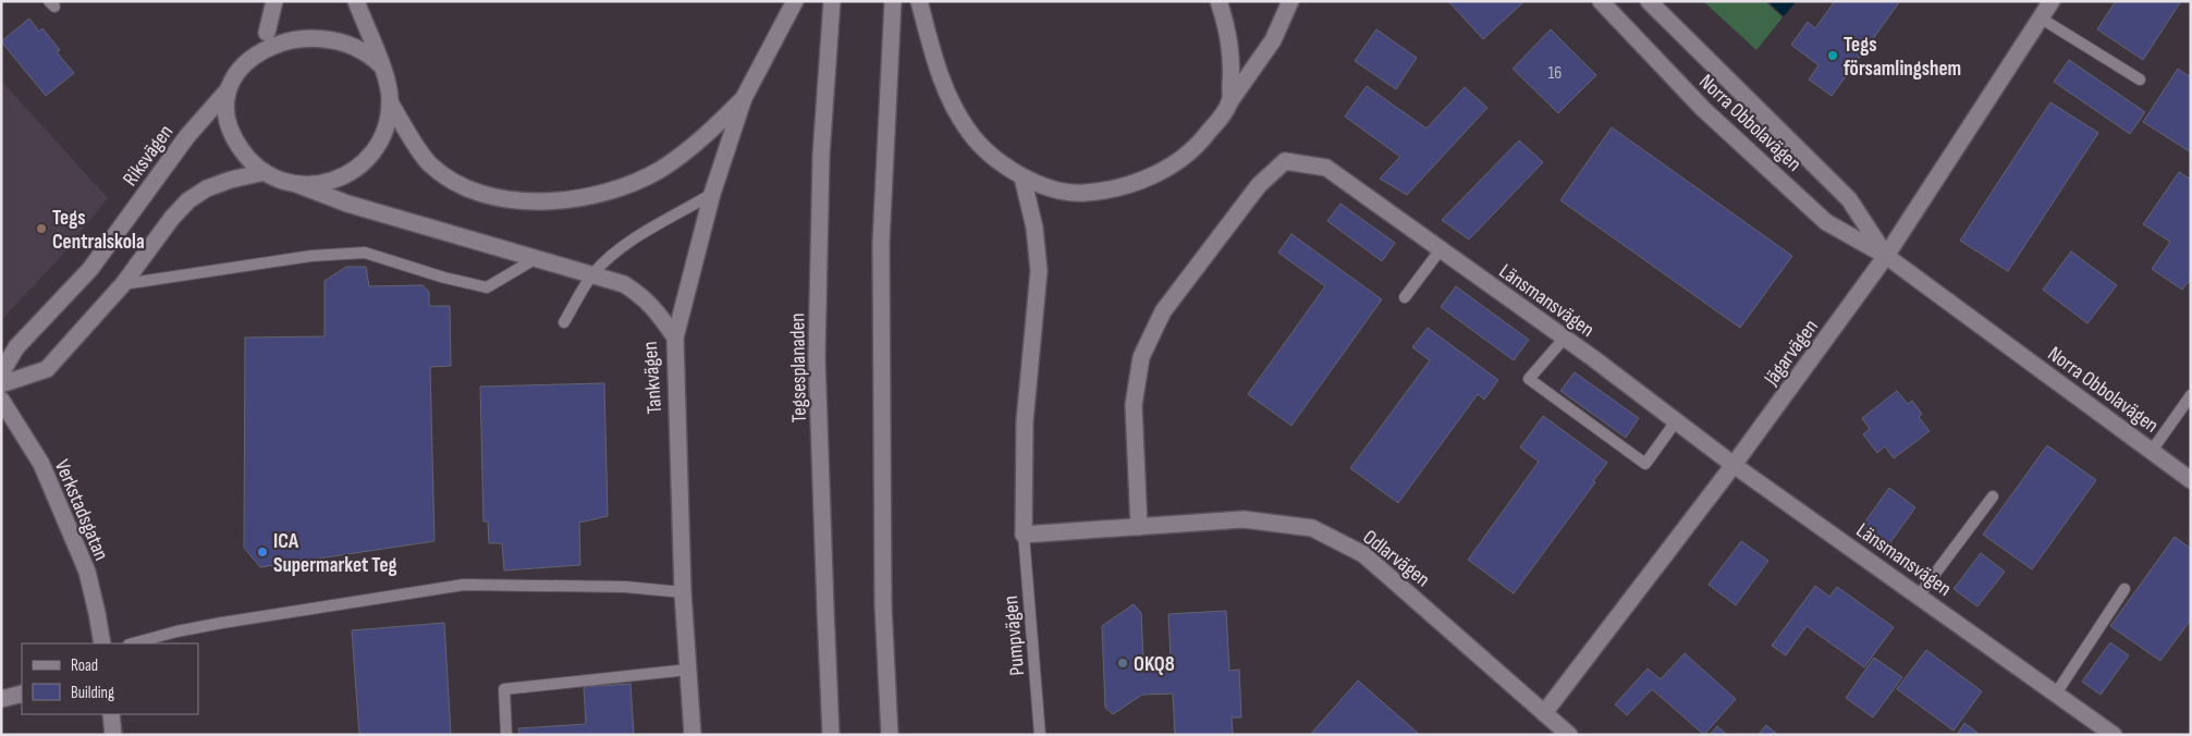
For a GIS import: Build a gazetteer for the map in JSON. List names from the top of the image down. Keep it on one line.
{"streets":{"street":["Norra Obbolavägen","Riksvägen","Länsmansvägen","Jägarvägen","Tegsesplanaden","Tankvägen","Verkstadsgatan","Odlarvägen"],"lane":["Pumpvägen"]},"crossings":[["Norra Obbolavägen","Jägarvägen"],["Riksvägen","Tankvägen"],["Länsmansvägen","Jägarvägen"],["Länsmansvägen","Odlarvägen"],["Jägarvägen","Odlarvägen"],["Odlarvägen","Pumpvägen"]],"places":["Tegs församlingshem","Tegs Centralskola","ICA Supermarket Teg","OKQ8"],"house_numbers":["16"],"legend":["Road","Building"]}
